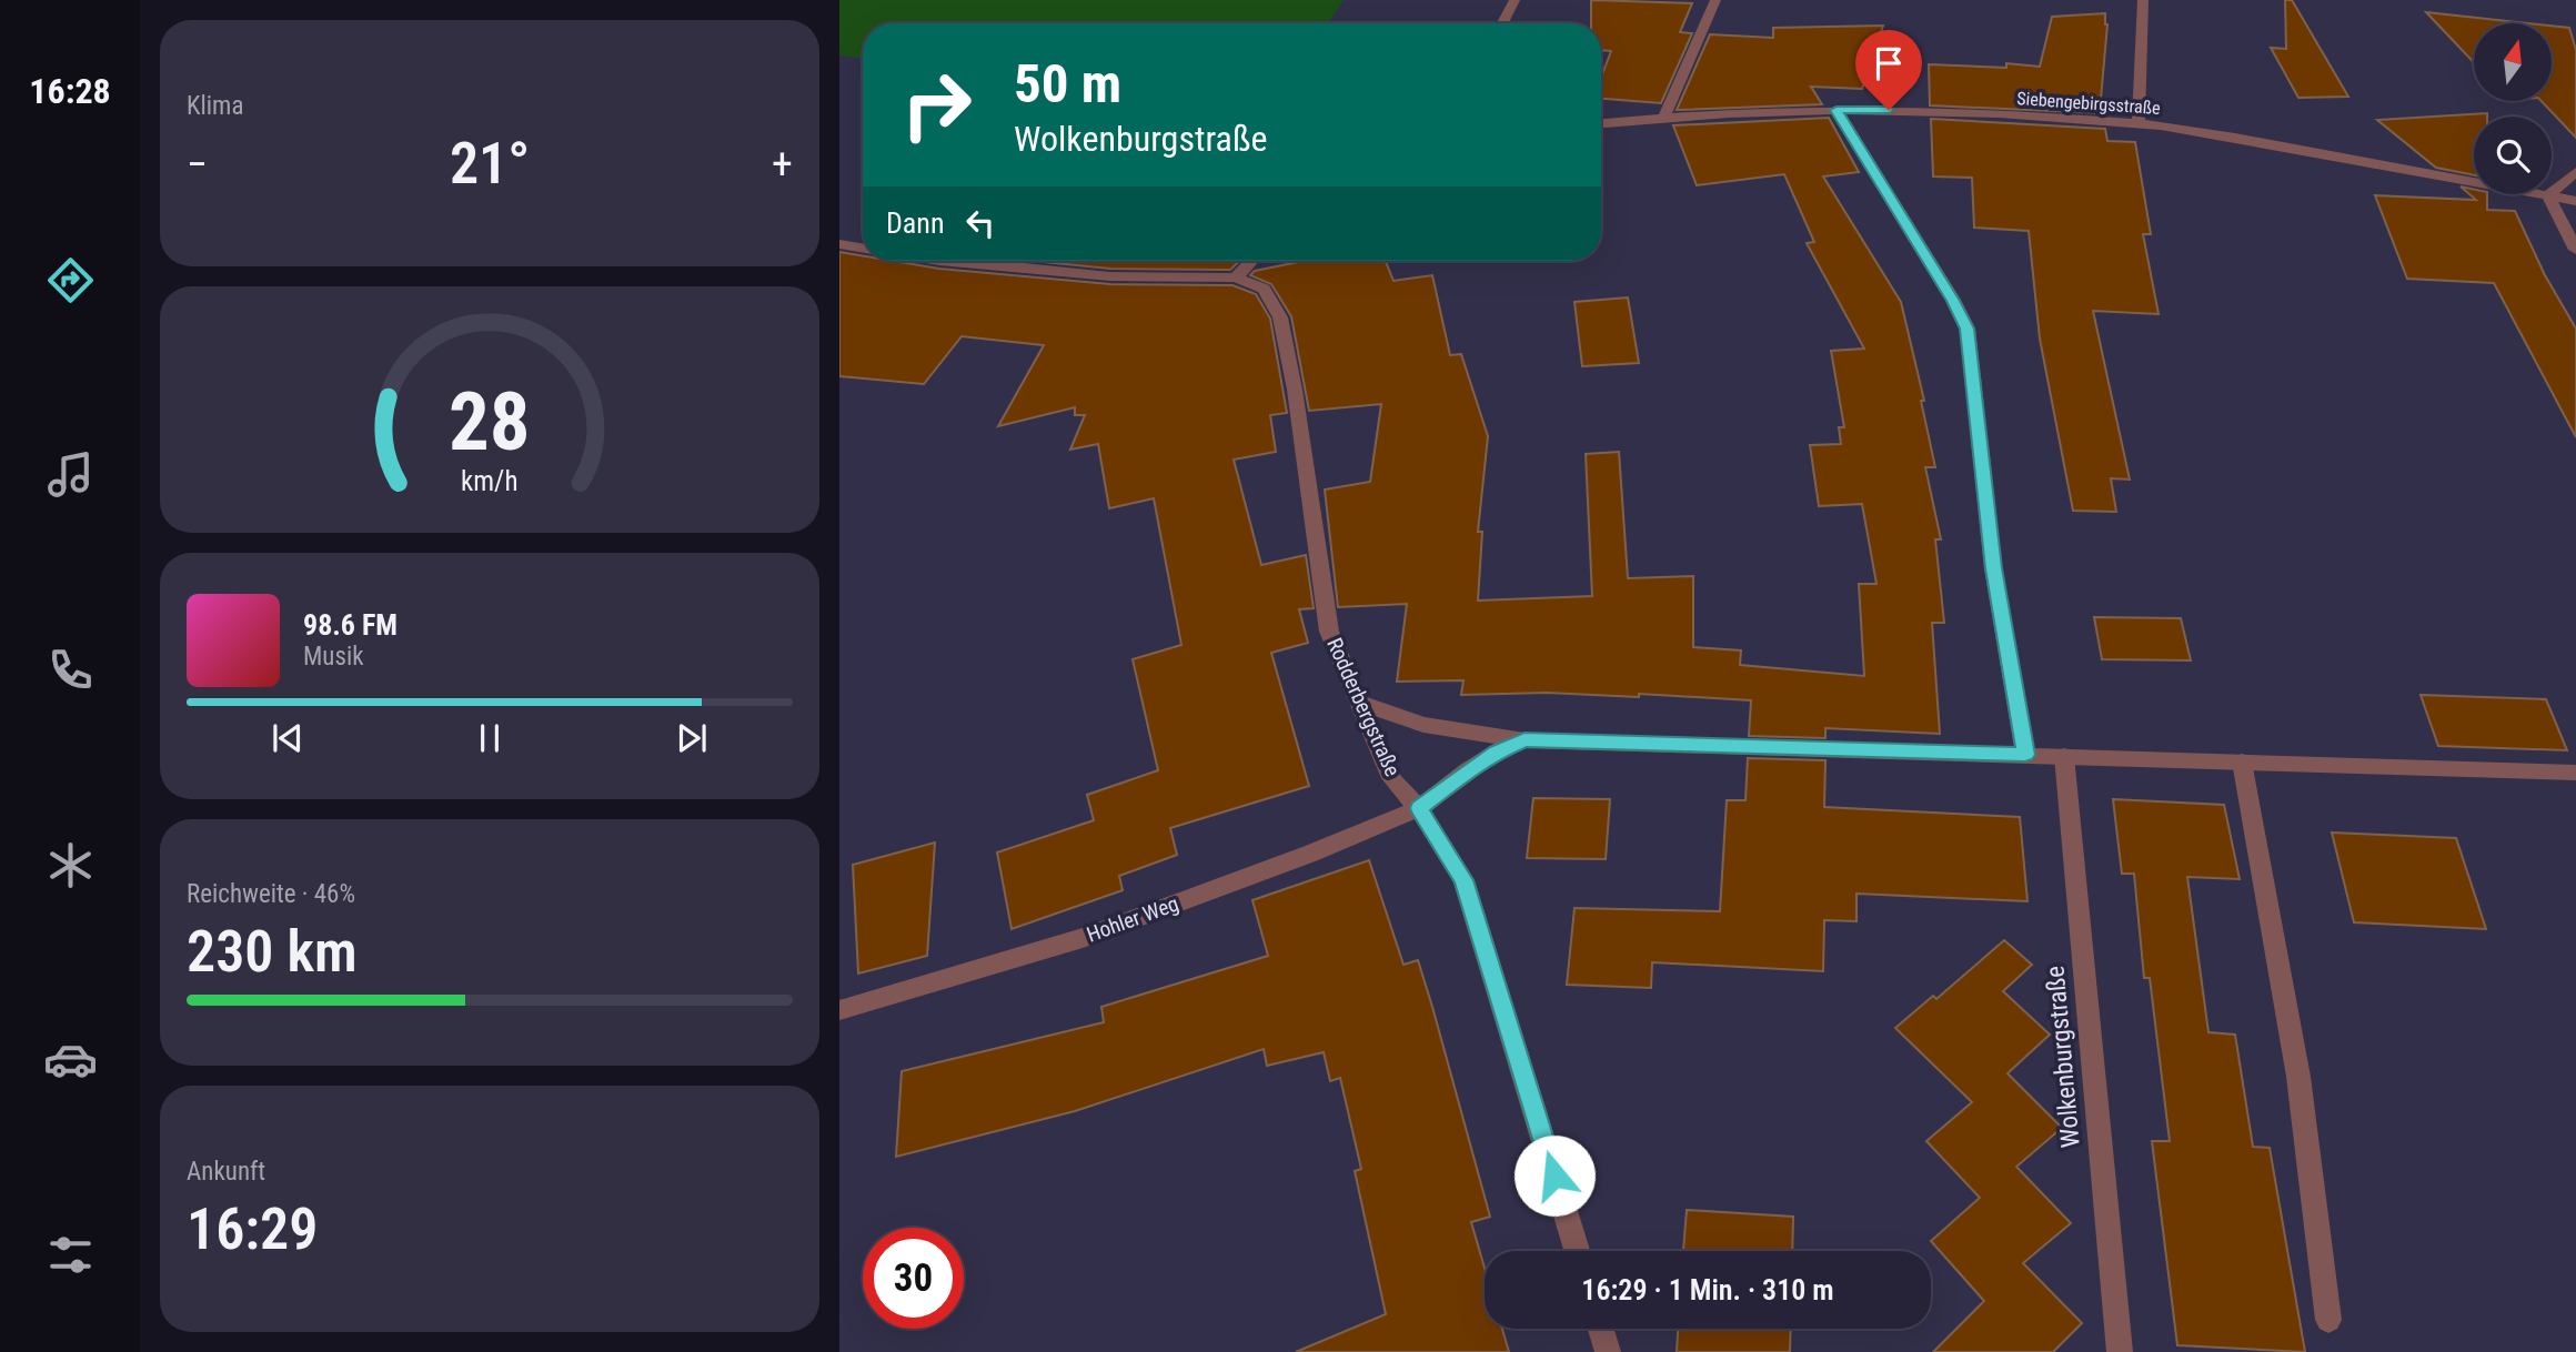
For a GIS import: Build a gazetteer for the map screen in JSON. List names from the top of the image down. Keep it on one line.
{"streets":{"street":["Siebengebirgsstraße","Rodderbergstraße","Hohler Weg","Wolkenburgstraße"]},"crossings":[["Rodderbergstraße","Hohler Weg"]],"north":"top","page":{"tabs":"16:28","tile":["Klima",["Reichweite · 46%","230 km"],["Ankunft","16:29"]],"turn":["50 m","Wolkenburgstraße"],"heat":["−","21°","+"],"then":"Dann","song":["98.6 FM","Musik"],"limit":"30","trip":"16:29 · 1 Min. · 310 m","gauge":["28","km/h"]}}
